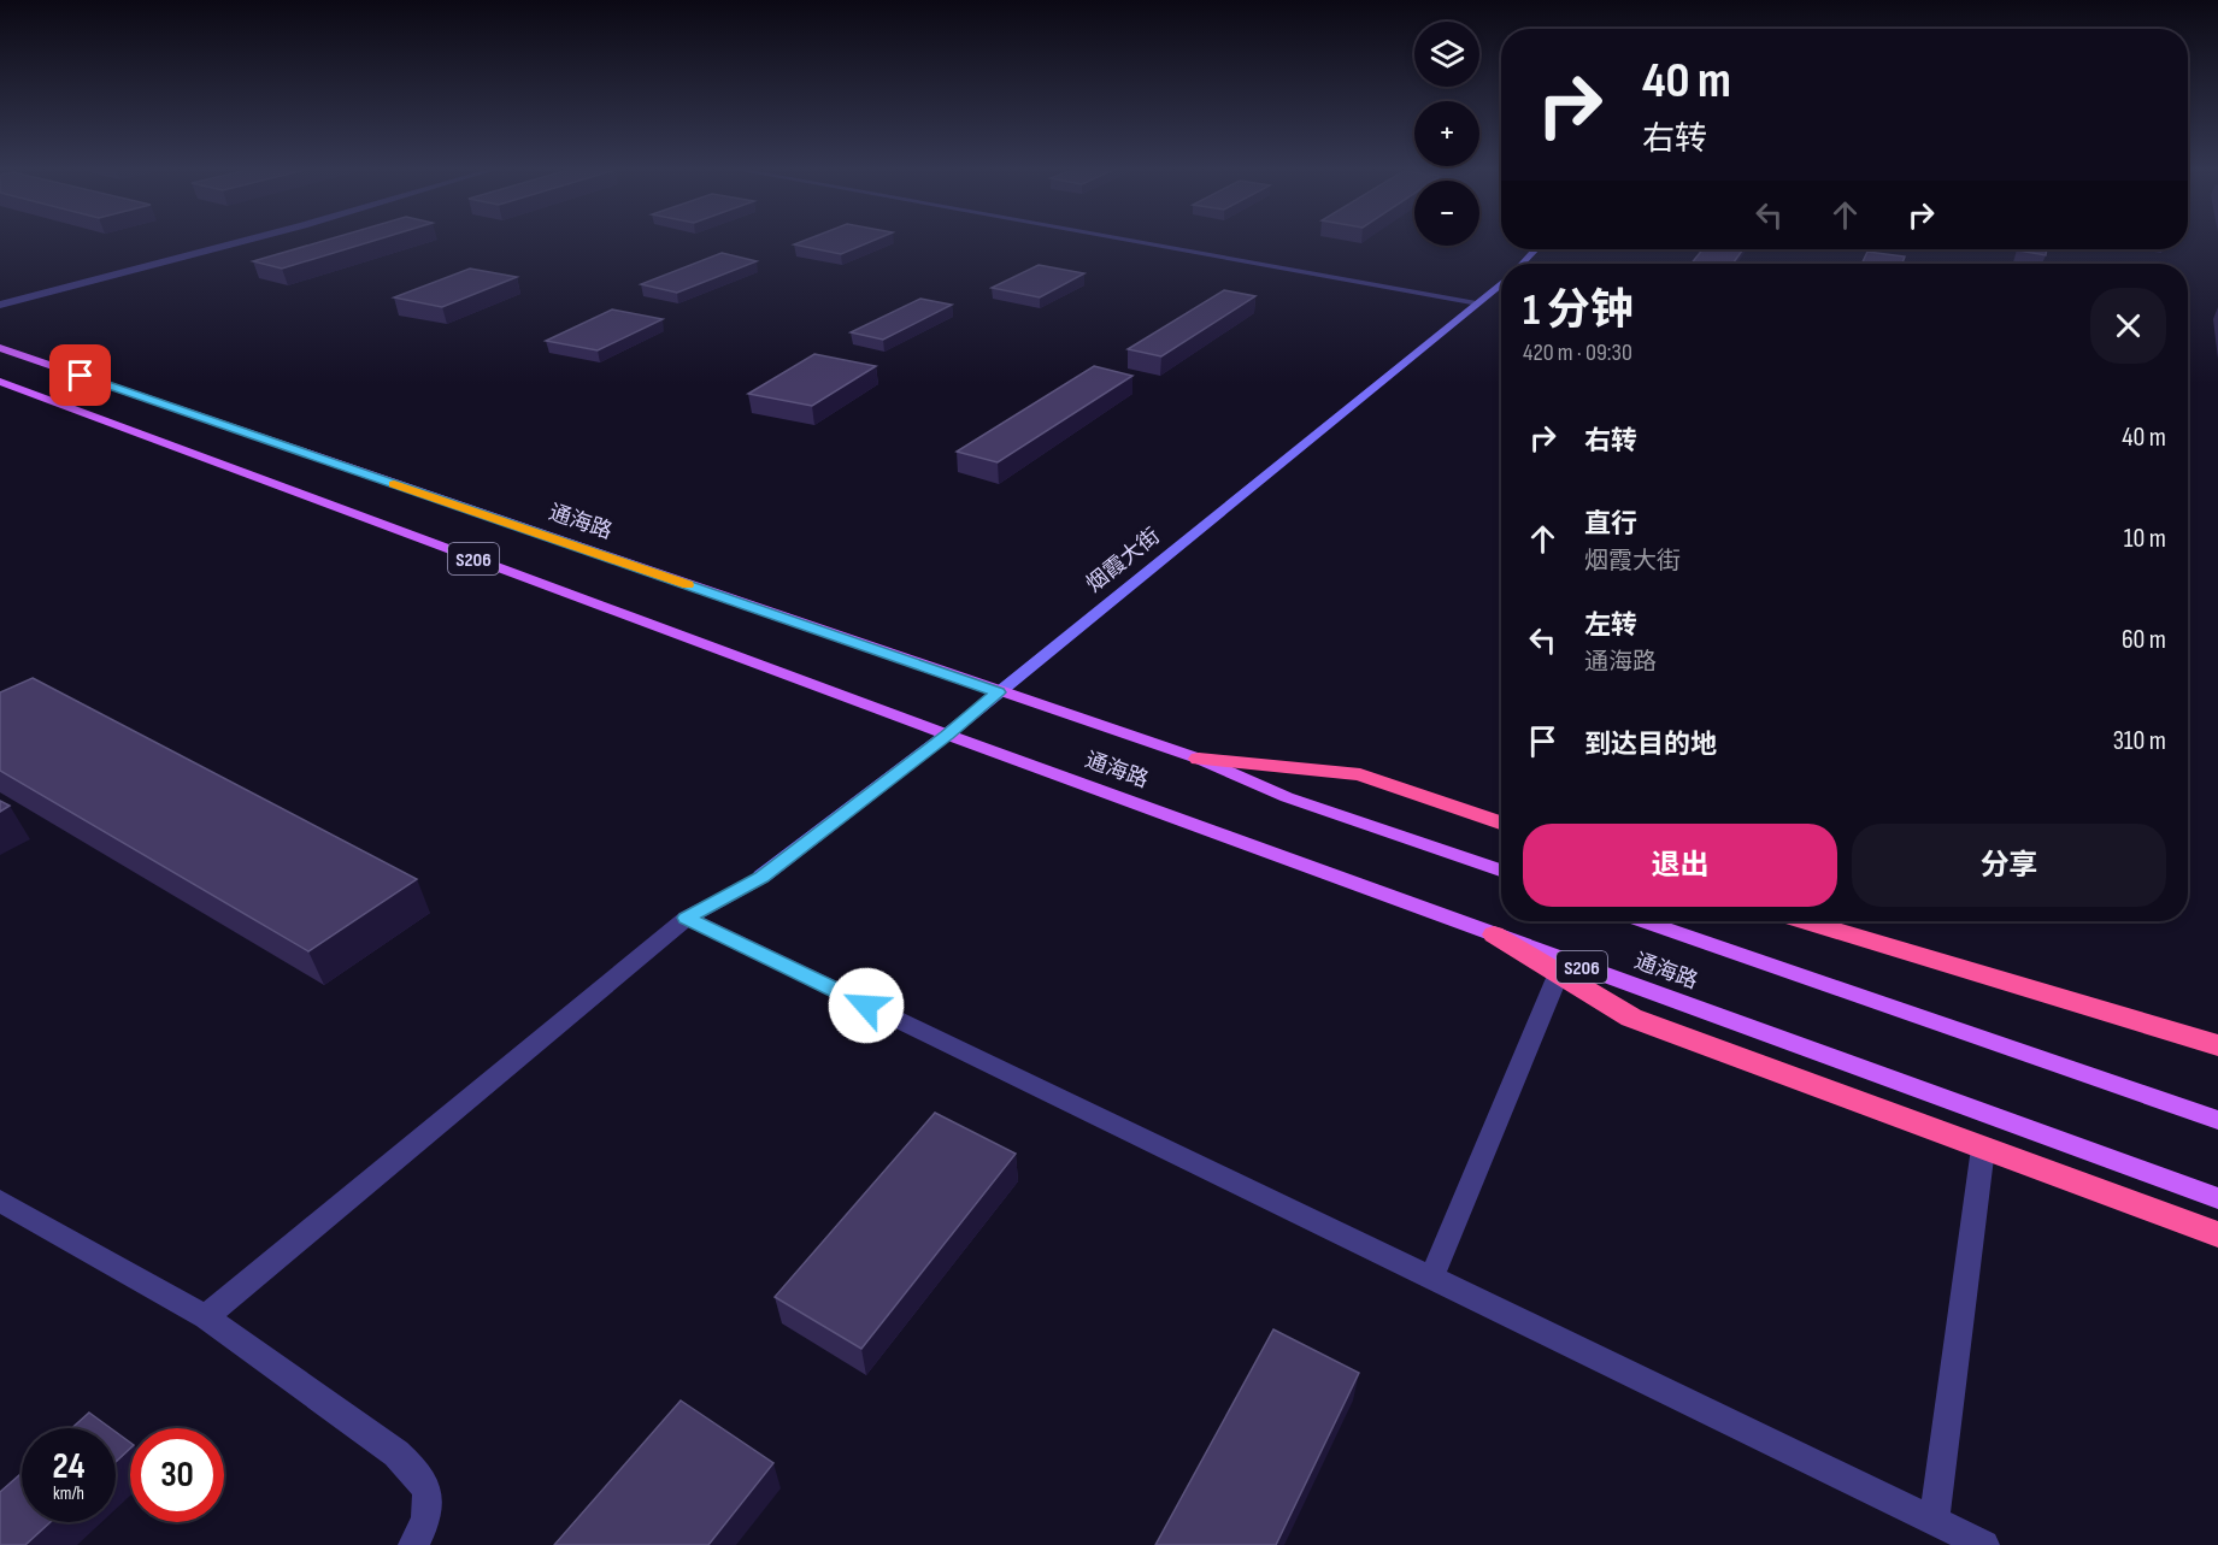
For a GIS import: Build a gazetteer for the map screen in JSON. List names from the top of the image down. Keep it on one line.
{"streets":{"main road":["通海路","S206","烟霞大街"]},"crossings":[["通海路","烟霞大街"]],"page":{"map_buttons":["+","−"],"turn":["40 m","右转"],"heading":["1 分钟","420 m · 09:30"],"list":[{"name":"右转","value":"40 m"},{"name":"直行","note":"烟霞大街","value":"10 m"},{"name":"左转","note":"通海路","value":"60 m"},{"name":"到达目的地","value":"310 m"}],"buttons":["退出","分享"],"speed":"24 km/h","limit":"30"}}
